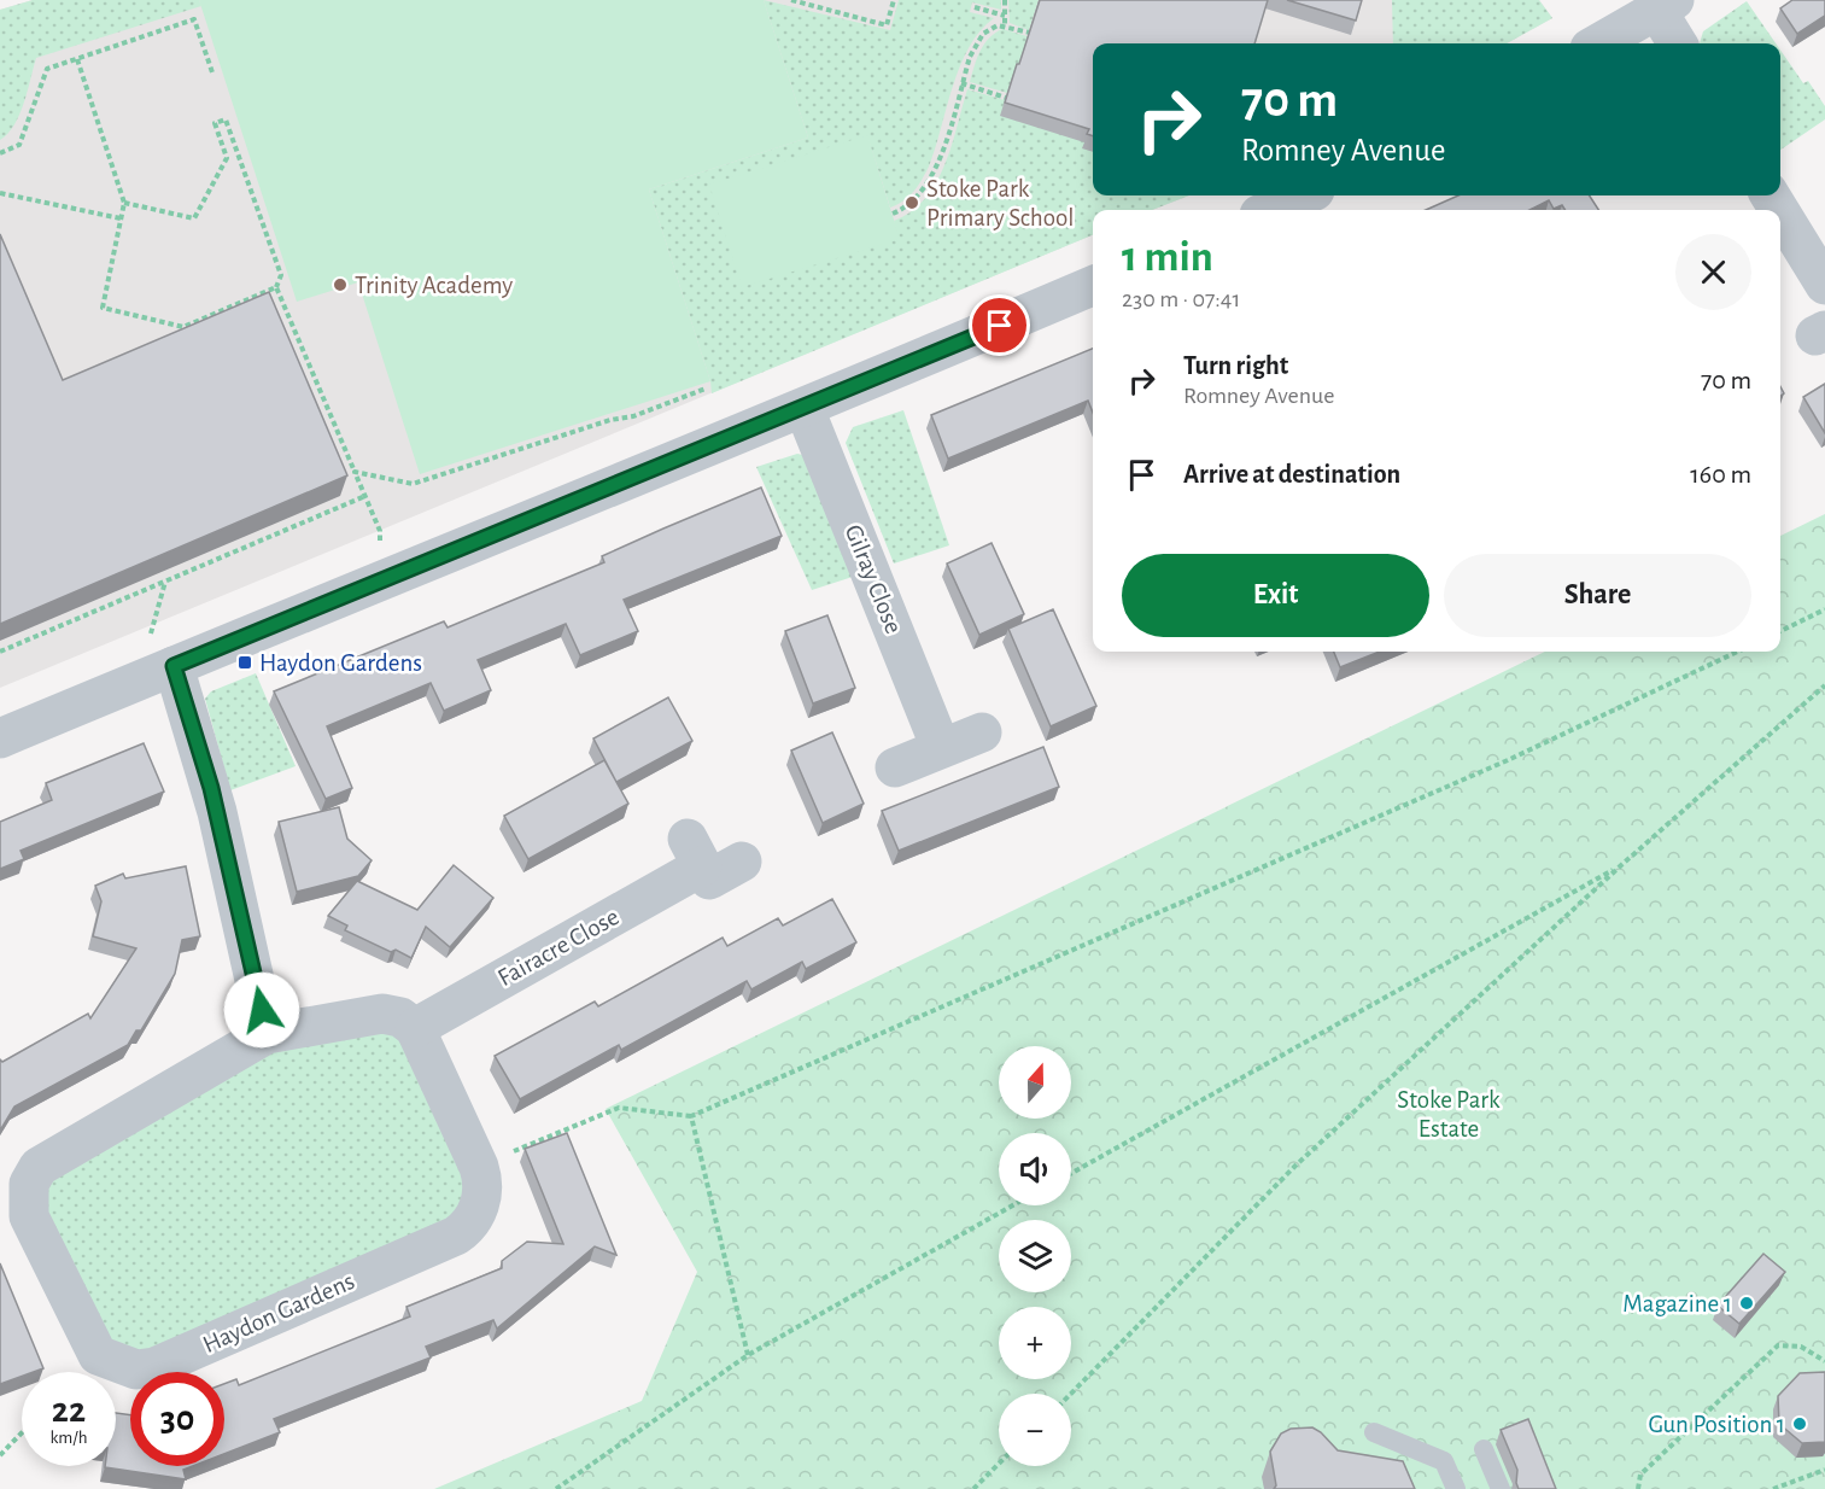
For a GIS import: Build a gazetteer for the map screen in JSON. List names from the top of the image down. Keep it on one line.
{"streets":{"street":["Gilray Close","Fairacre Close","Haydon Gardens"]},"crossings":[["Fairacre Close","Haydon Gardens"]],"parks":["Stoke Park Estate"],"places":{"other":["Stoke Park Primary School","Trinity Academy","Magazine 1","Gun Position 1"],"transit":["Haydon Gardens"]},"north":"top","page":{"turn":["70 m","Romney Avenue"],"heading":["1 min","230 m · 07:41"],"list":[{"name":"Turn right","note":"Romney Avenue","value":"70 m"},{"name":"Arrive at destination","value":"160 m"}],"buttons":["Exit","Share"],"map_buttons":["+","−"],"speed":"22 km/h","limit":"30"}}
